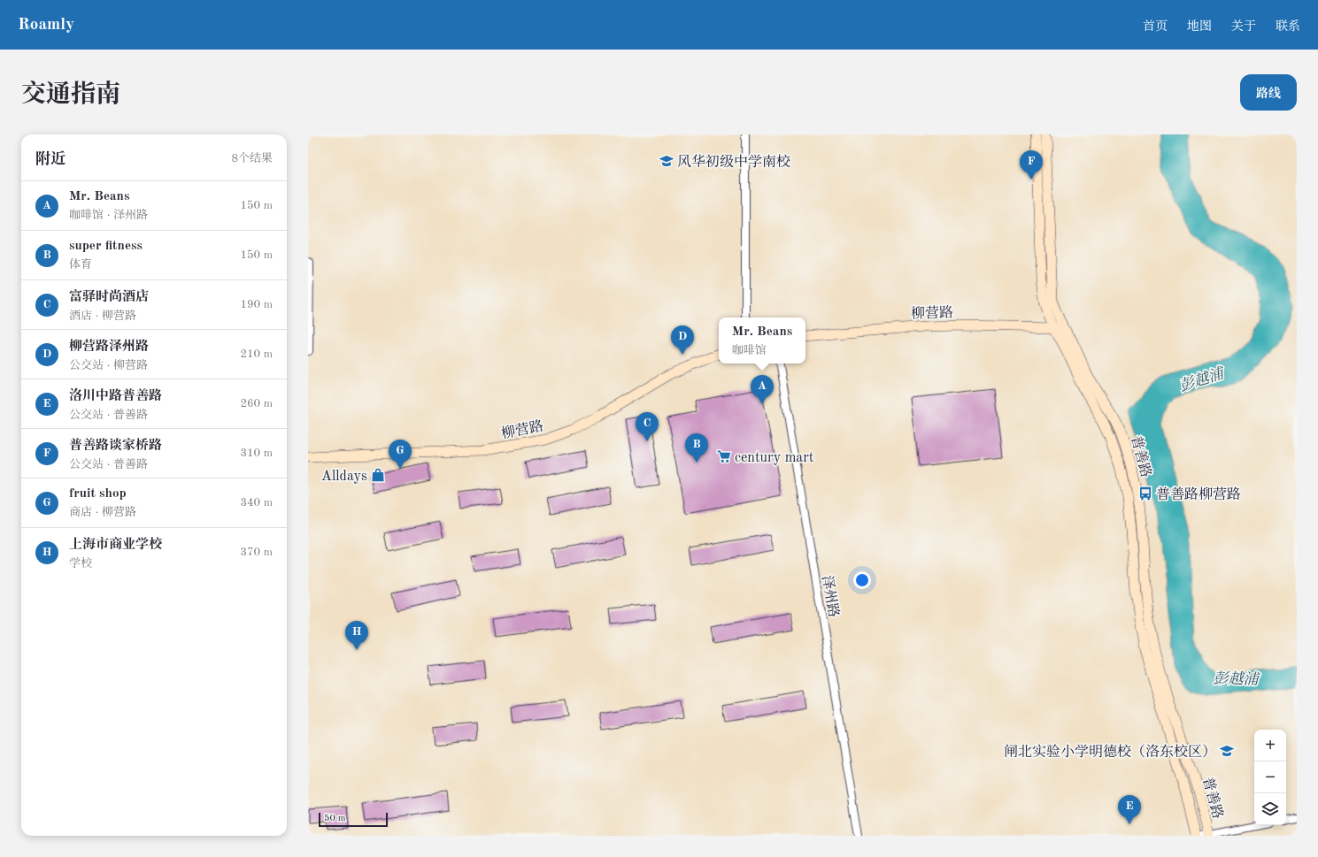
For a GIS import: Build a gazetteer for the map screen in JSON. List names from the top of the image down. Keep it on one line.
{"streets":{"main road":["柳营路","普善路"],"street":["泽州路"]},"crossings":[["柳营路","普善路"]],"water":["彭越浦"],"places":{"school or university":["风华初级中学南校","闸北实验小学明德校（洛东校区）"],"supermarket":["century mart"],"shop":["Alldays"],"bus stop":["普善路柳营路"]},"scale_bar":"50 m","page":{"header":"Roamly","nav":["首页","地图","关于","联系"],"title":"交通指南","buttons":"路线","heading":["附近","8个结果"],"pins":["F","D","A","C","B","G","H","E"],"list":[{"mark":"A","name":"Mr. Beans","note":"咖啡馆 · 泽州路","value":"150 m"},{"mark":"B","name":"super fitness","note":"体育","value":"150 m"},{"mark":"C","name":"富驿时尚酒店","note":"酒店 · 柳营路","value":"190 m"},{"mark":"D","name":"柳营路泽州路","note":"公交站 · 柳营路","value":"210 m"},{"mark":"E","name":"洛川中路普善路","note":"公交站 · 普善路","value":"260 m"},{"mark":"F","name":"普善路谈家桥路","note":"公交站 · 普善路","value":"310 m"},{"mark":"G","name":"fruit shop","note":"商店 · 柳营路","value":"340 m"},{"mark":"H","name":"上海市商业学校","note":"学校","value":"370 m"}],"popup":["Mr. Beans","咖啡馆"],"map_buttons":["+","−"],"scale":"50 m"}}
